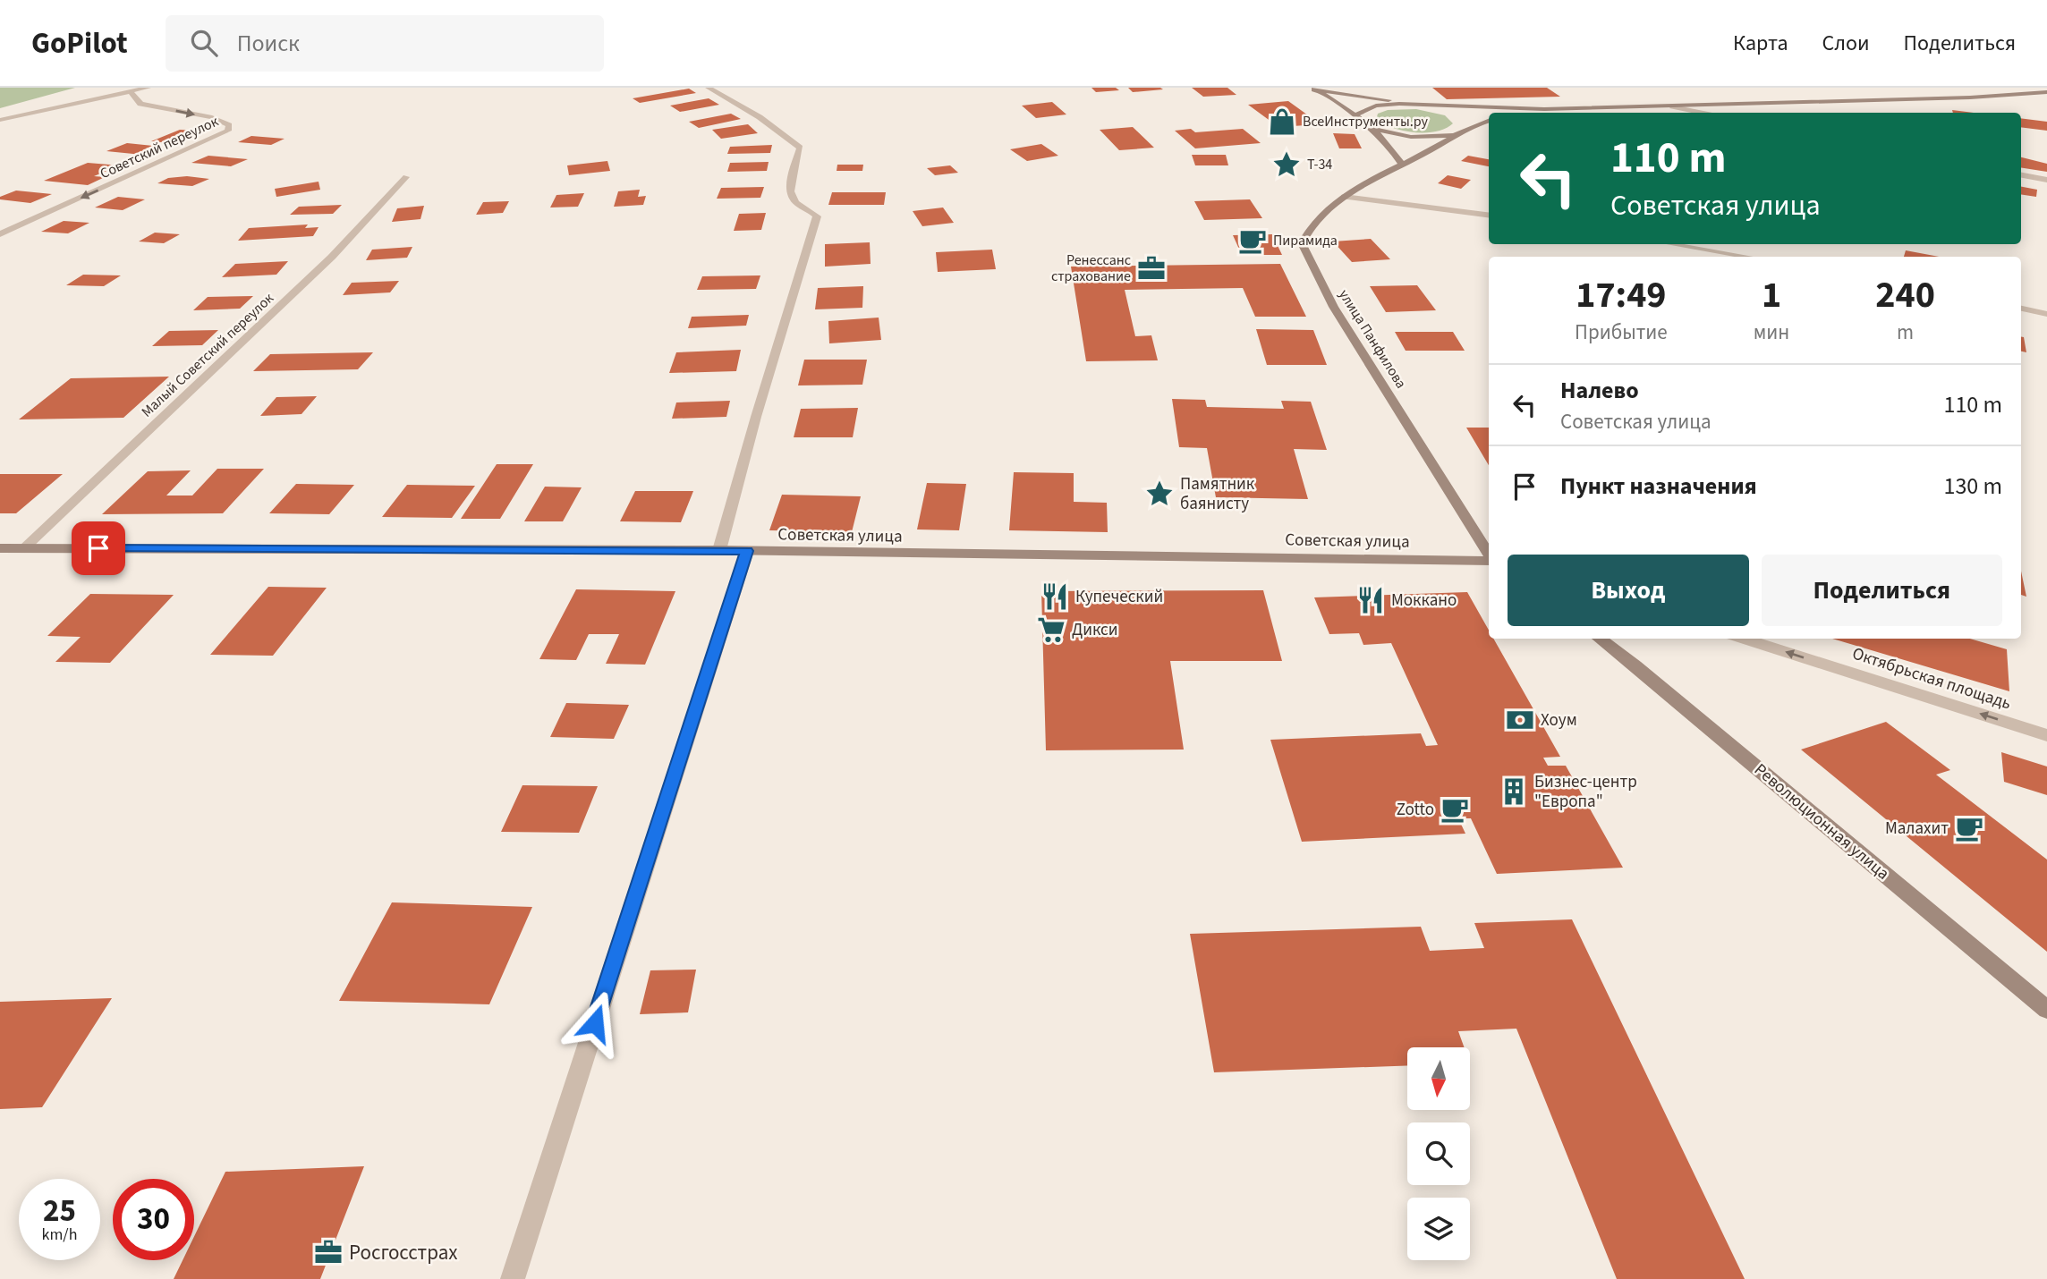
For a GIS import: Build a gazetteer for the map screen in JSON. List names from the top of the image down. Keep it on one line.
{"streets":{"main road":["улица Панфилова","Советская улица","Революционная улица"],"street":["Советский переулок","Малый Советский переулок","Октябрьская площадь"]},"crossings":[["Малый Советский переулок","Советская улица"]],"one_way":["Октябрьская площадь"],"places":{"shop":["ВсеИнструменты.ру"],"place":["Т-34","Памятник баянисту"],"cafe":["Пирамида","Zotto","Малахит"],"office":["Ренессанс страхование","Росгосстрах"],"restaurant":["Купеческий","Моккано"],"supermarket":["Дикси"],"bank":["Хоум"],"building":["Бизнес-центр \"Европа\""]},"north":"bottom","page":{"header":"GoPilot","search":"Поиск","nav":["Карта","Слои","Поделиться"],"turn":["110 m","Советская улица"],"eta":["17:49","Прибытие","1","мин","240","m"],"list":[{"name":"Налево","note":"Советская улица","value":"110 m"},{"name":"Пункт назначения","value":"130 m"}],"buttons":["Выход","Поделиться"],"speed":"25 km/h","limit":"30"}}
